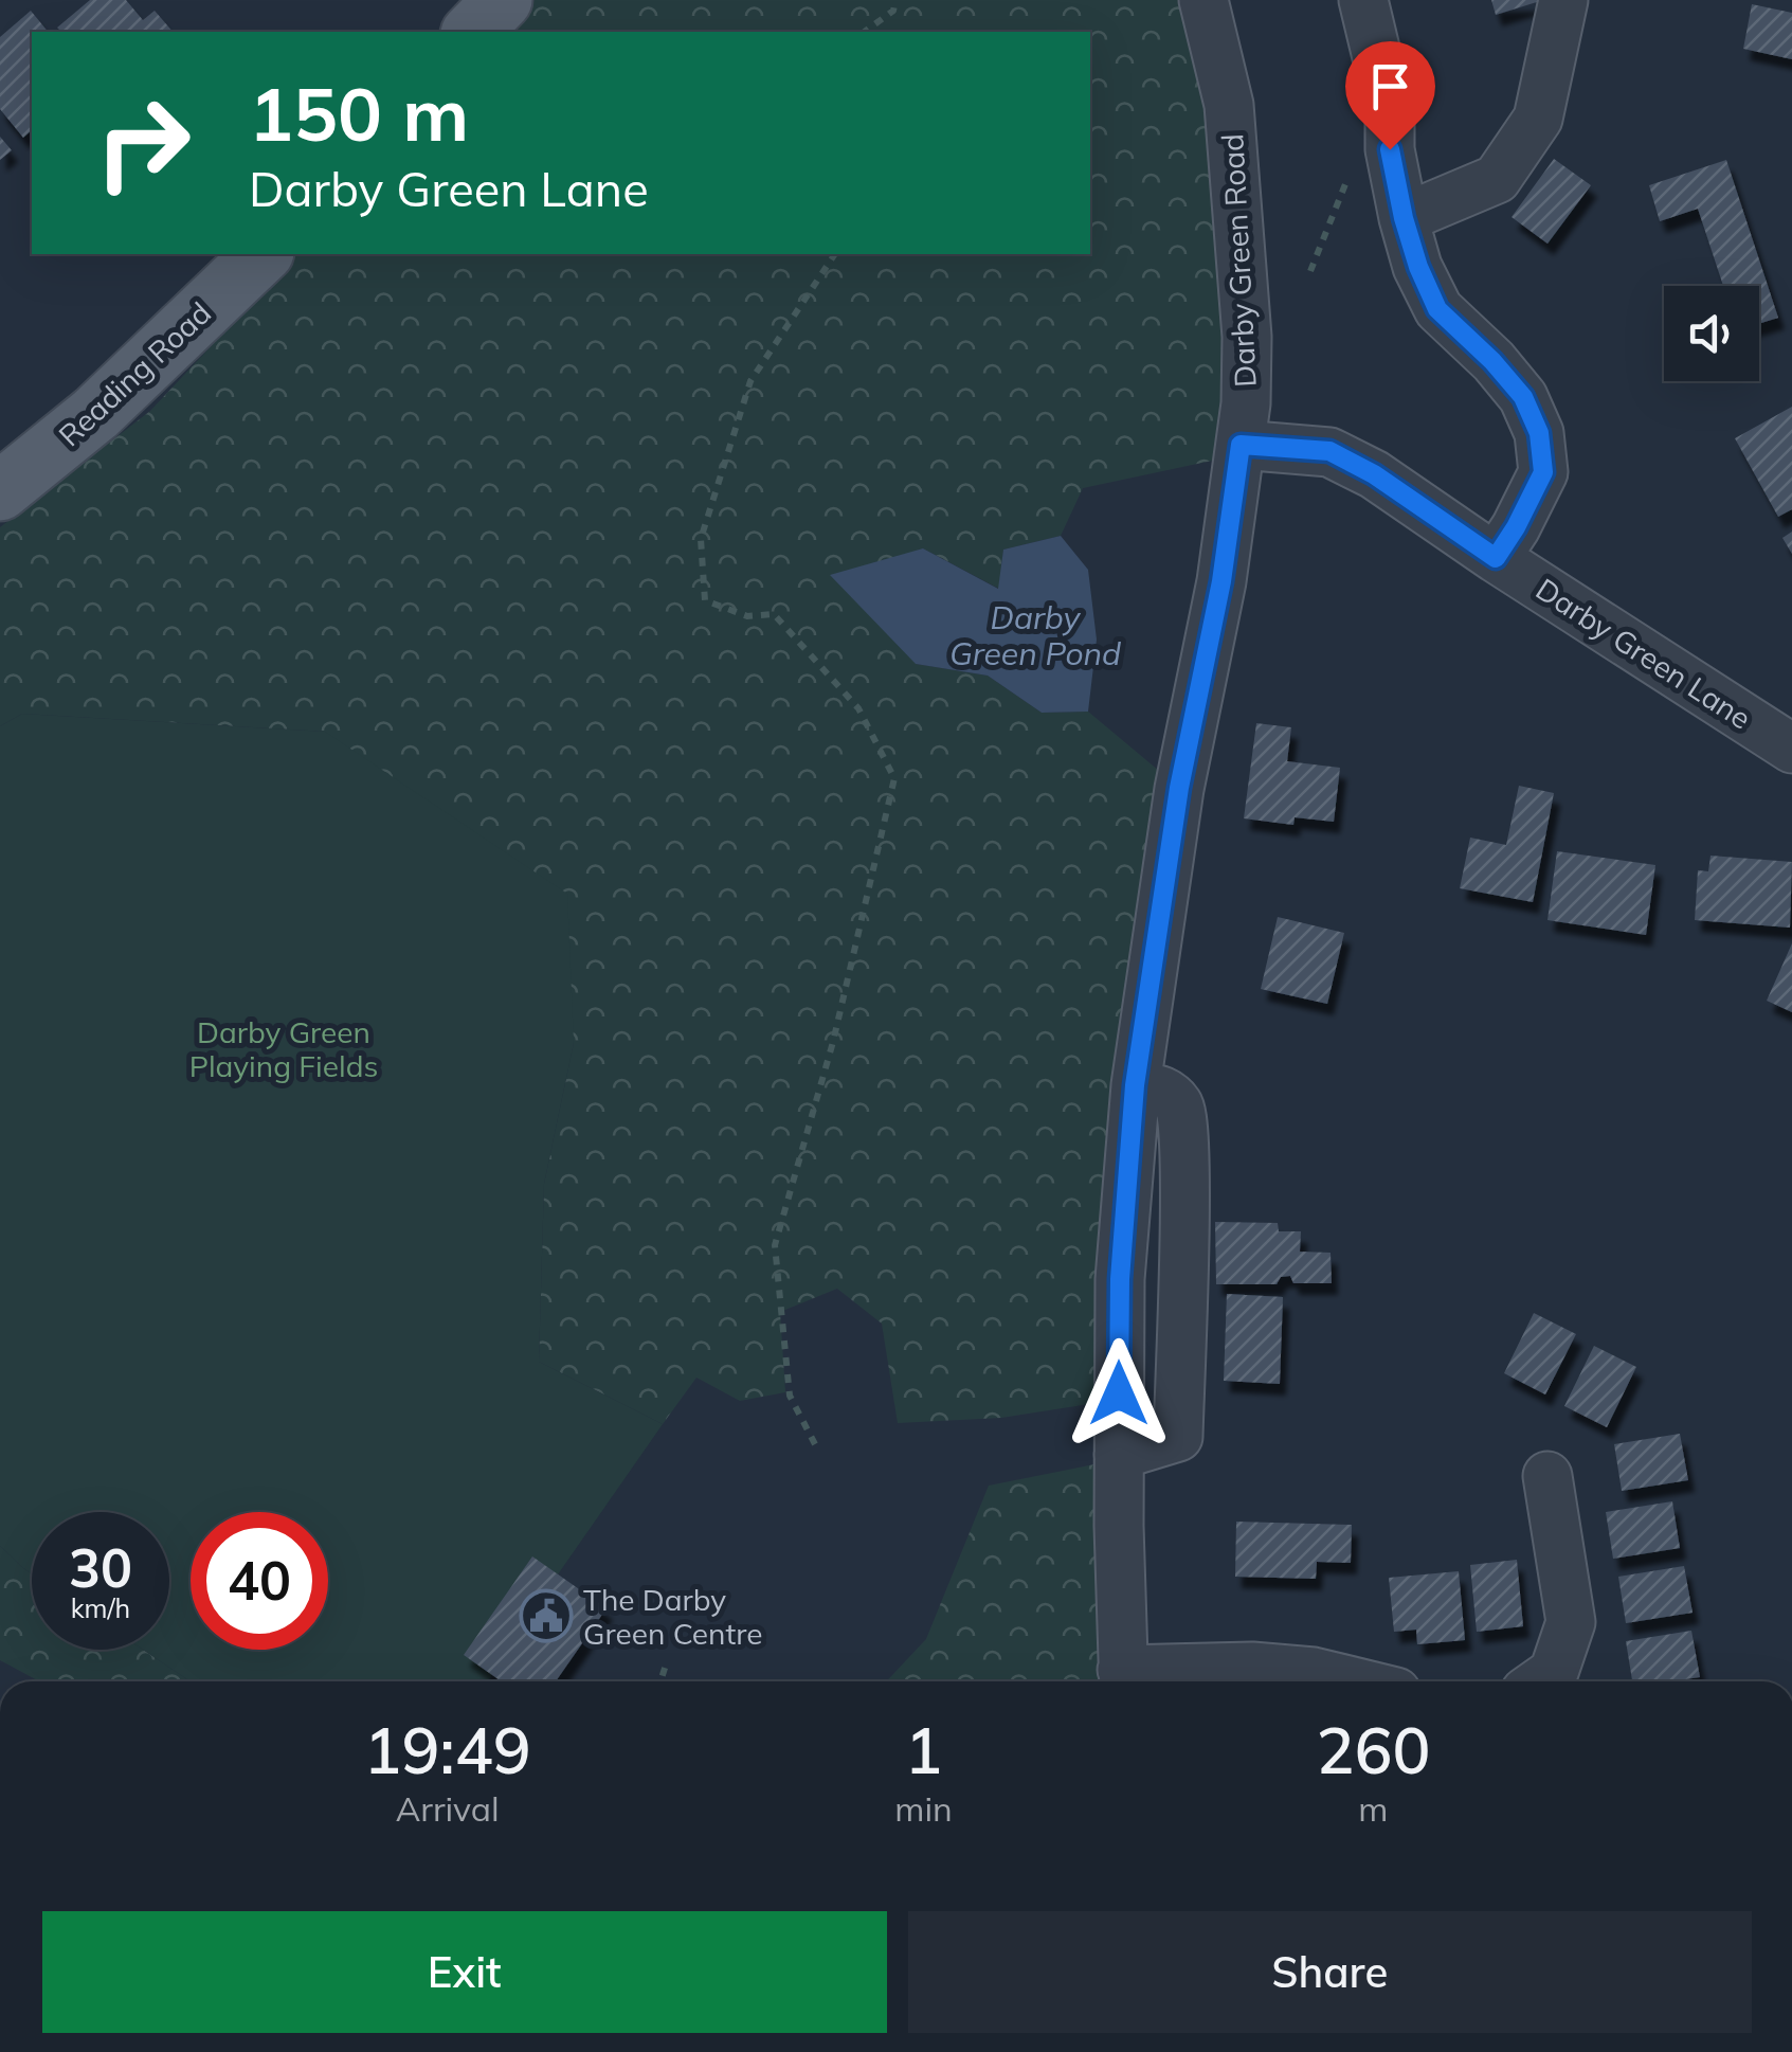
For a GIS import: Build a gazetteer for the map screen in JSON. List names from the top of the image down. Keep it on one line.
{"streets":{"main road":["Reading Road"],"street":["Darby Green Road","Darby Green Lane"]},"crossings":[["Darby Green Road","Darby Green Lane"]],"water":["Darby Green Pond"],"parks":["Darby Green Playing Fields"],"places":{"public building":["The Darby Green Centre"]},"page":{"turn":["150 m","Darby Green Lane"],"speed":"30 km/h","limit":"40","eta":["19:49","Arrival","1","min","260","m"],"buttons":["Exit","Share"]}}
